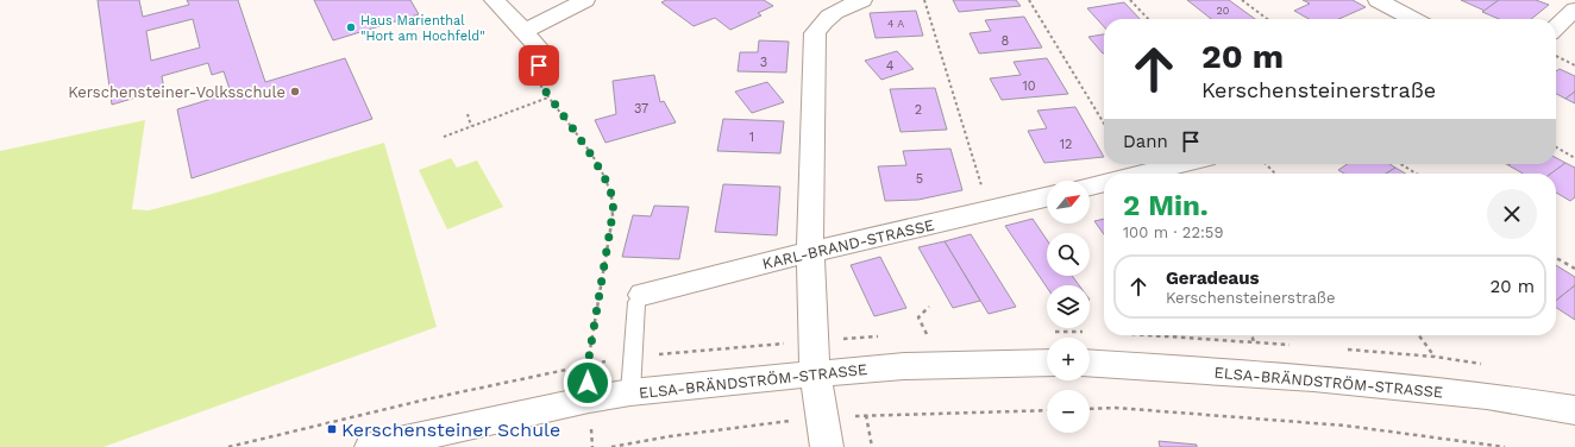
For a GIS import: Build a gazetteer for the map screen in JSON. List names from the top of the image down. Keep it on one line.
{"streets":{"street":["KARL-BRAND-STRASSE","ELSA-BRÄNDSTRÖM-STRASSE"]},"places":{"other":["Haus Marienthal \"Hort am Hochfeld\"","Kerschensteiner-Volksschule"],"transit":["Kerschensteiner Schule"]},"house_numbers":["20","4 A","8","3","4","10","37","2","1","12","5"],"north":"top right","page":{"turn":["20 m","Kerschensteinerstraße"],"then":"Dann","heading":["2 Min.","100 m · 22:59"],"map_buttons":["+","−"],"list":[{"name":"Geradeaus","note":"Kerschensteinerstraße","value":"20 m"}]}}
